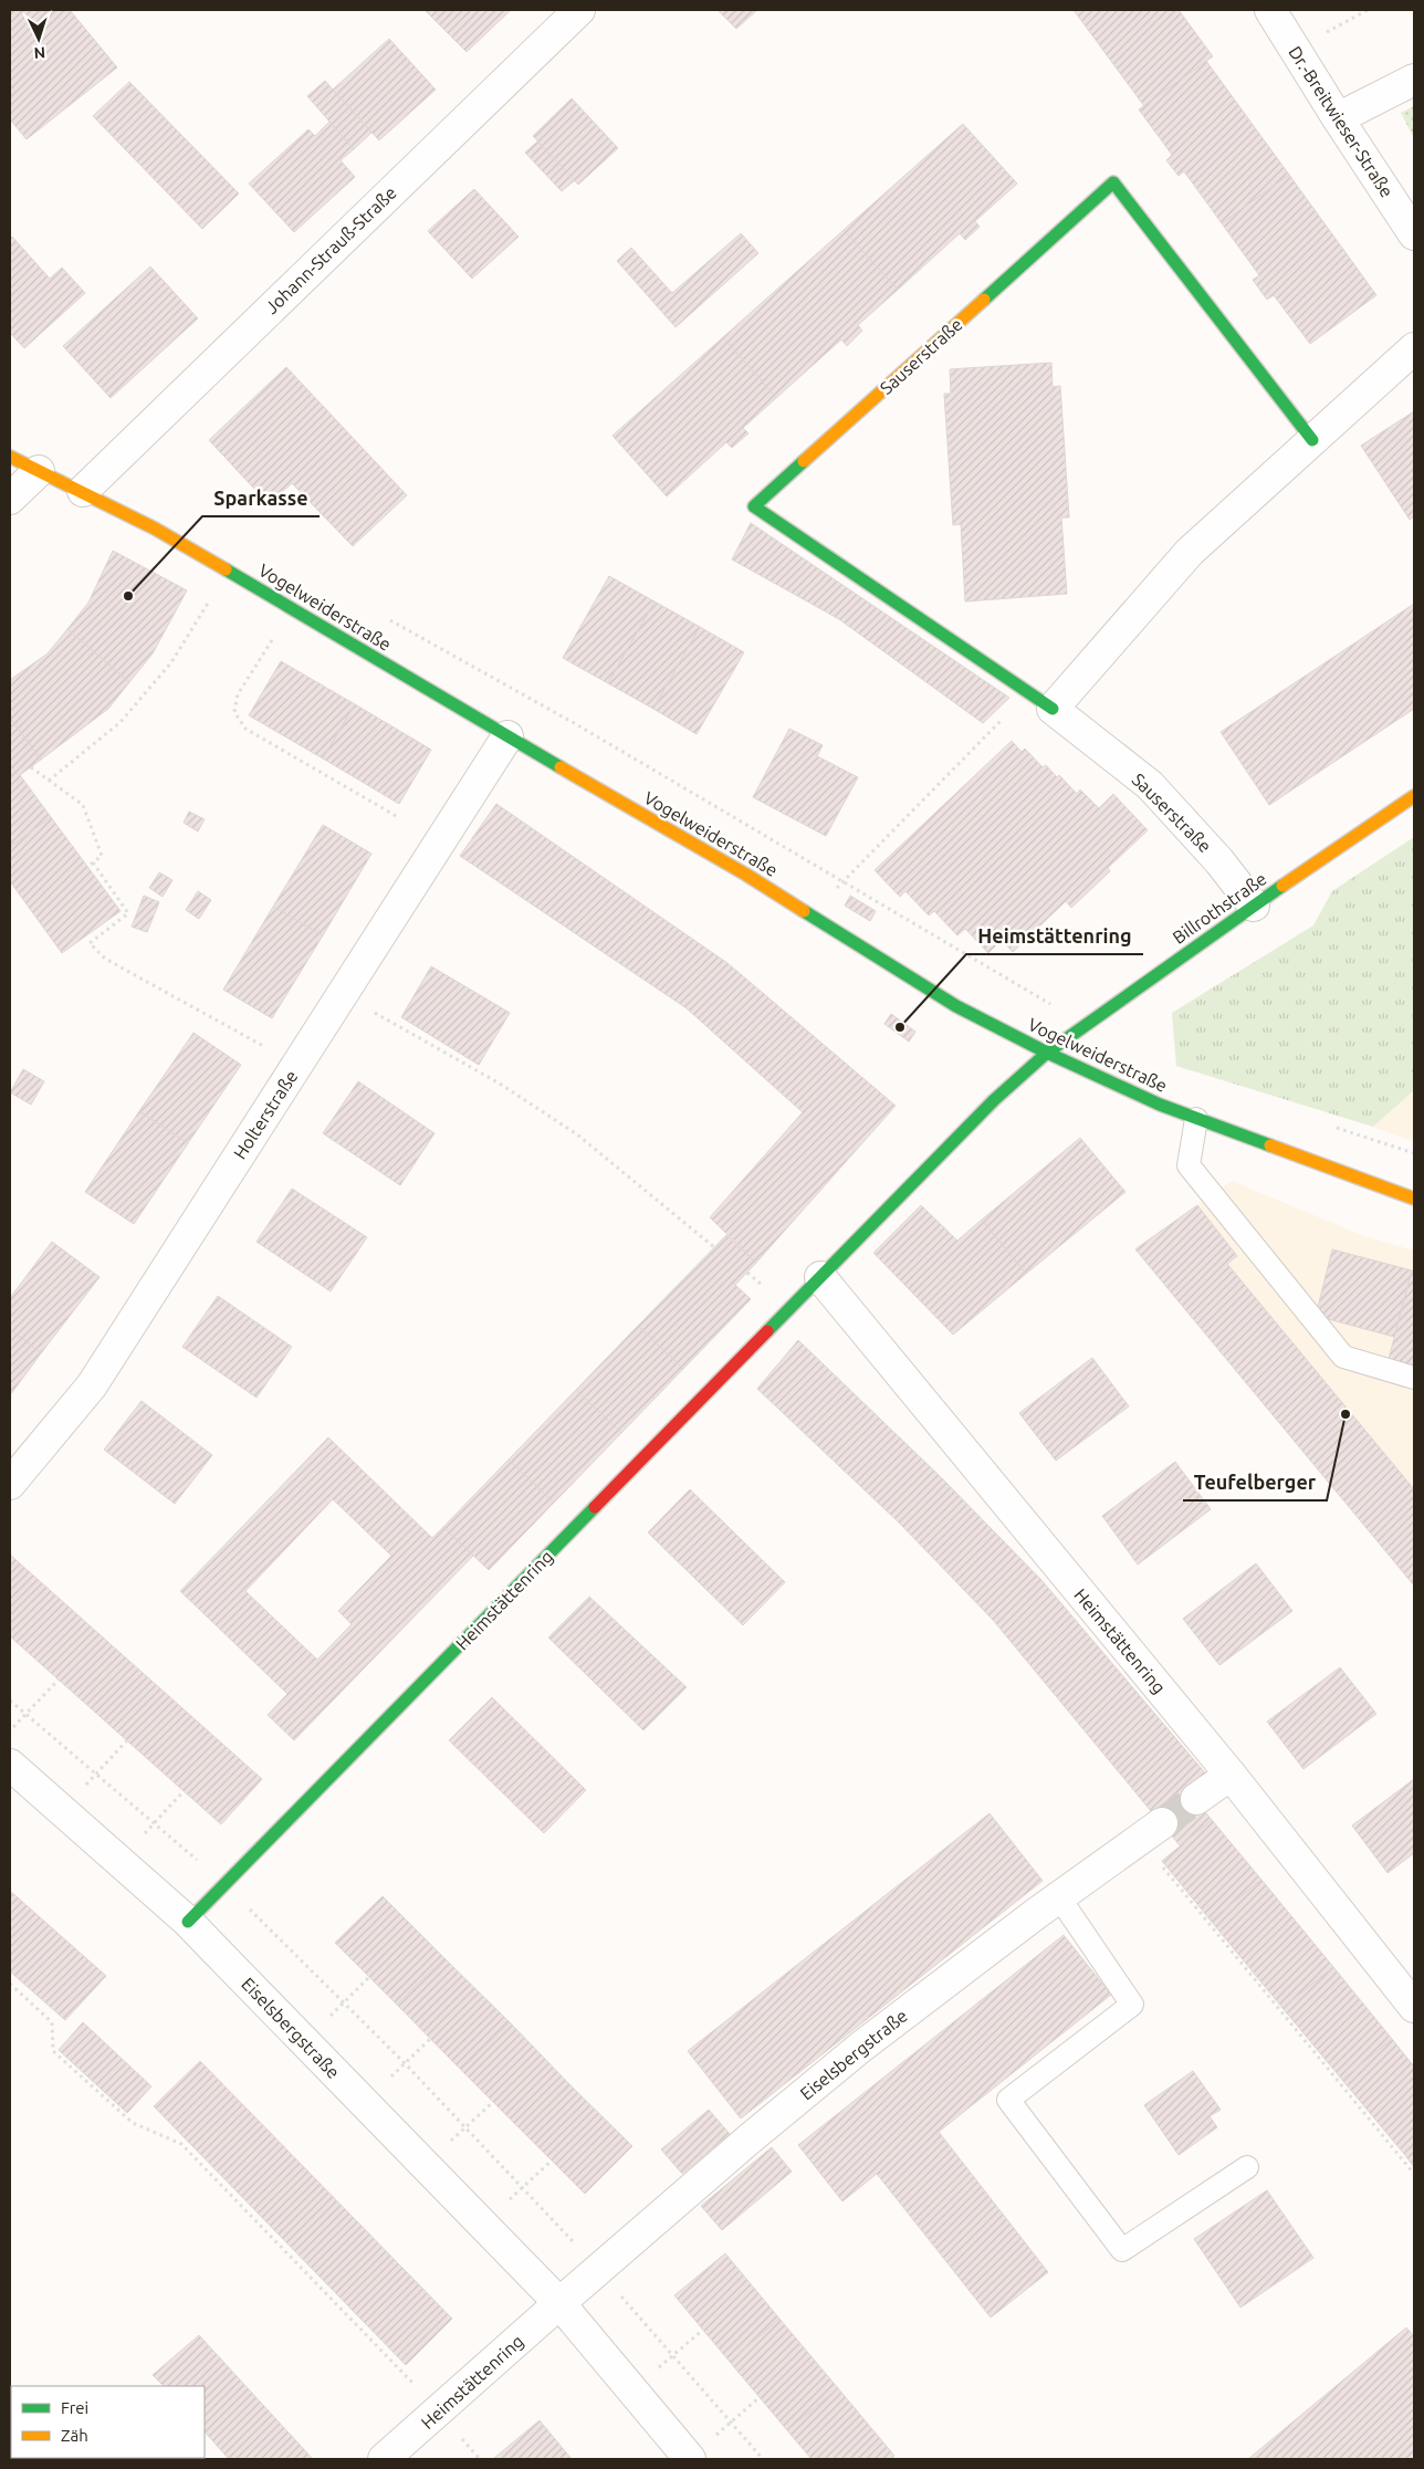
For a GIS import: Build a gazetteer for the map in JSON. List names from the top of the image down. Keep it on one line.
{"streets":{"street":["Dr.-Breitwieser-Straße","Johann-Strauß-Straße","Sauserstraße","Vogelweiderstraße","Billrothstraße","Holterstraße","Heimstättenring","Eiselsbergstraße"]},"crossings":[["Johann-Strauß-Straße","Vogelweiderstraße"],["Sauserstraße","Billrothstraße"],["Vogelweiderstraße","Billrothstraße"],["Vogelweiderstraße","Holterstraße"],["Vogelweiderstraße","Heimstättenring"],["Billrothstraße","Heimstättenring"],["Heimstättenring","Eiselsbergstraße"]],"places":["Sparkasse","Heimstättenring","Teufelberger"],"legend":["Frei","Zäh"],"north":"bottom"}
